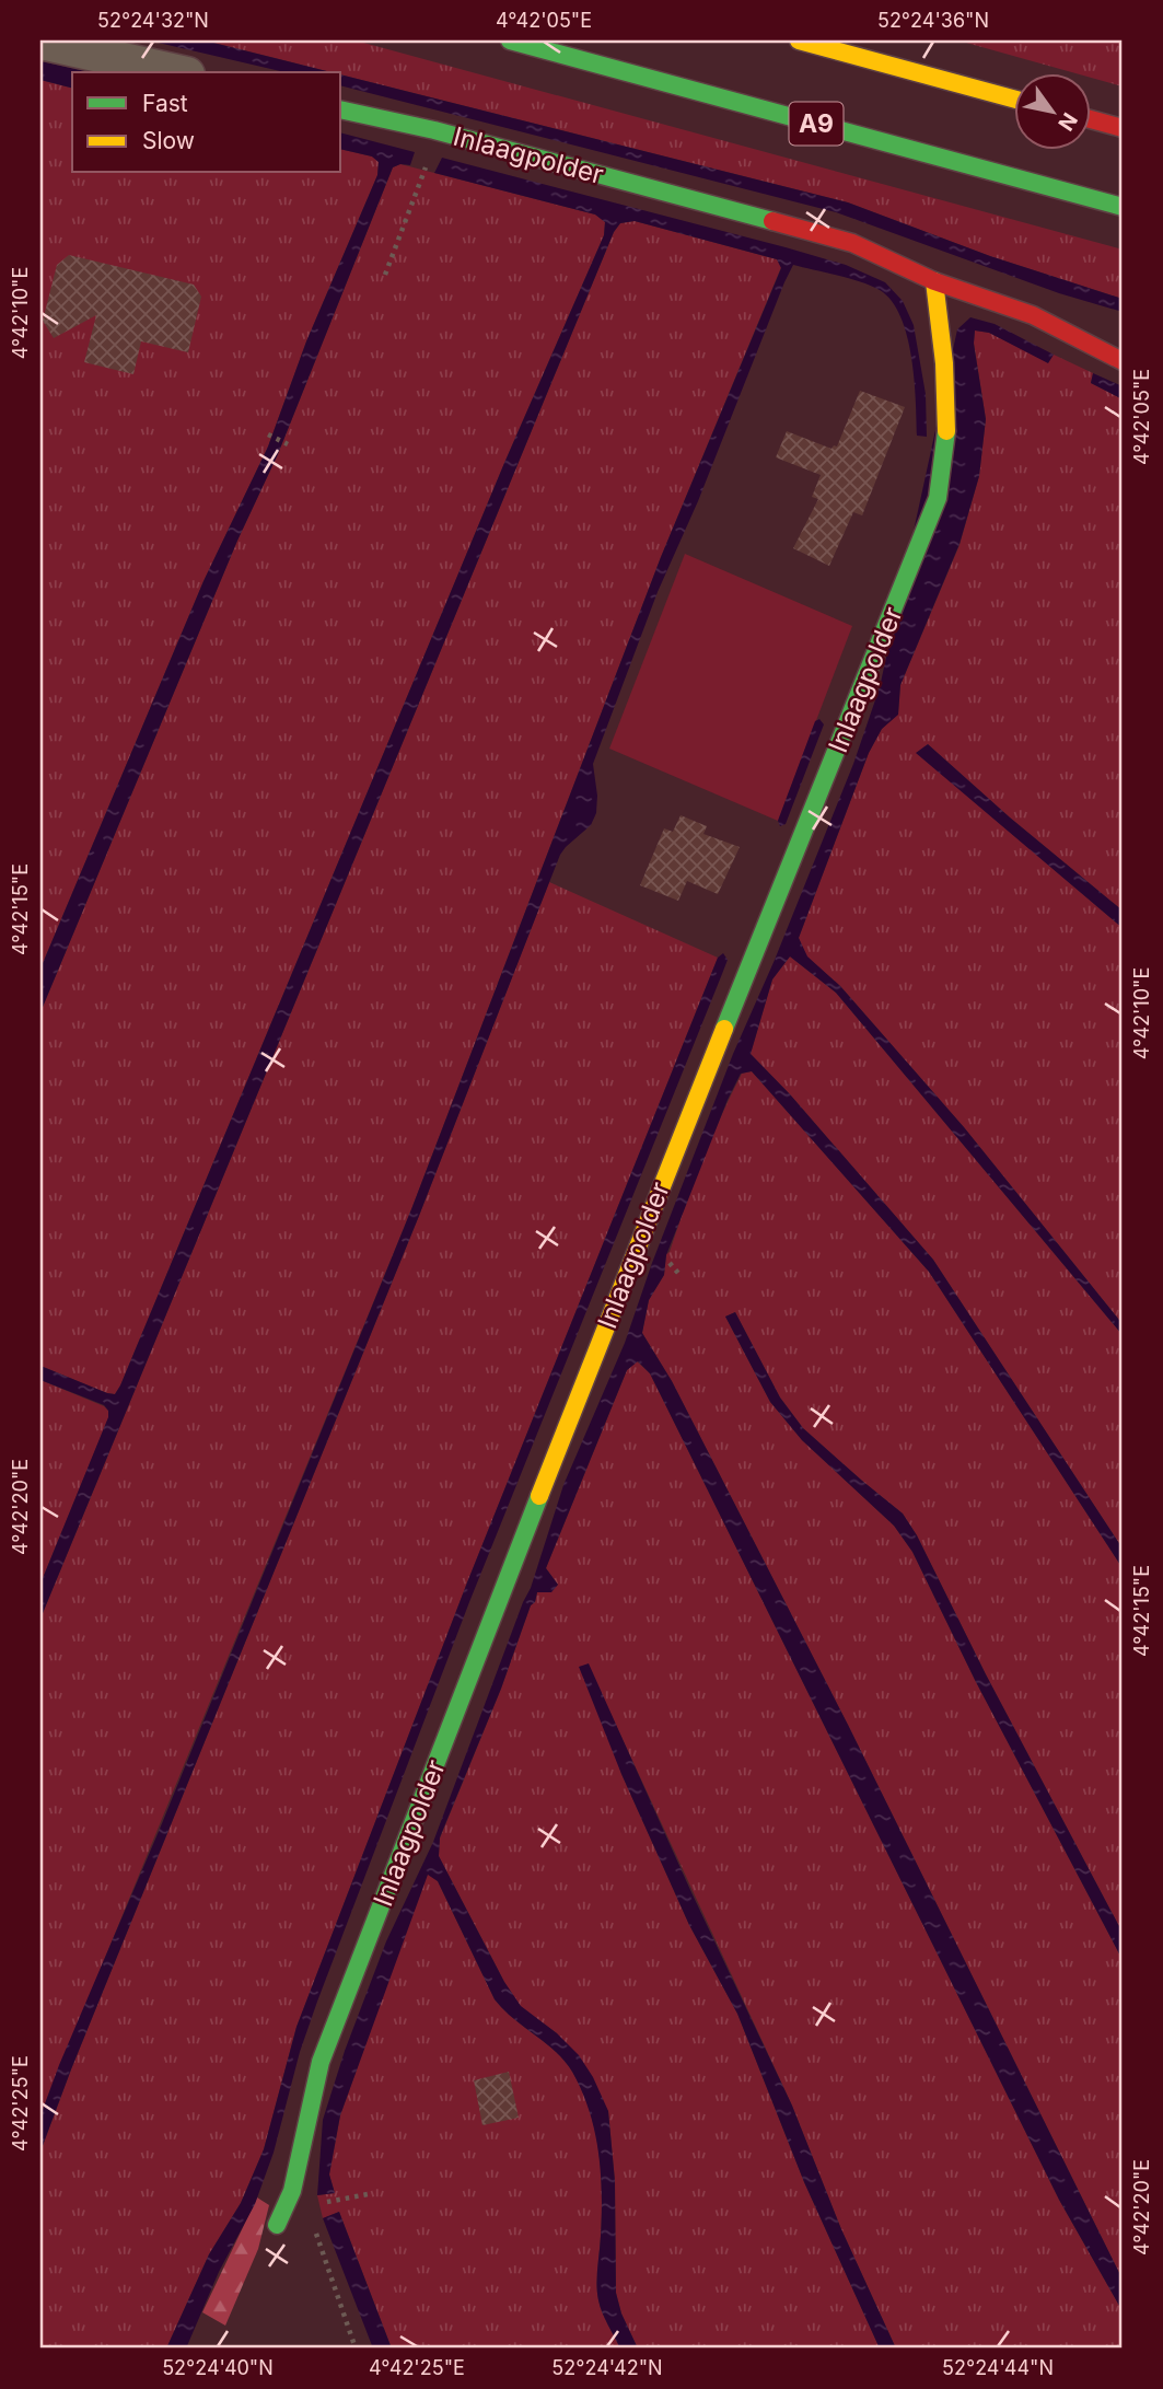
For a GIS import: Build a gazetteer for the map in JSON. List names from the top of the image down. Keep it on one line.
{"streets":{"main road":["A9","Inlaagpolder"]},"legend":["Fast","Slow"],"north":"bottom right","coordinates":["52°24'32\"N","4°42'05\"E","52°24'36\"N","4°42'10\"E","4°42'15\"E","4°42'20\"E","4°42'25\"E","52°24'40\"N","52°24'42\"N","52°24'44\"N"]}
